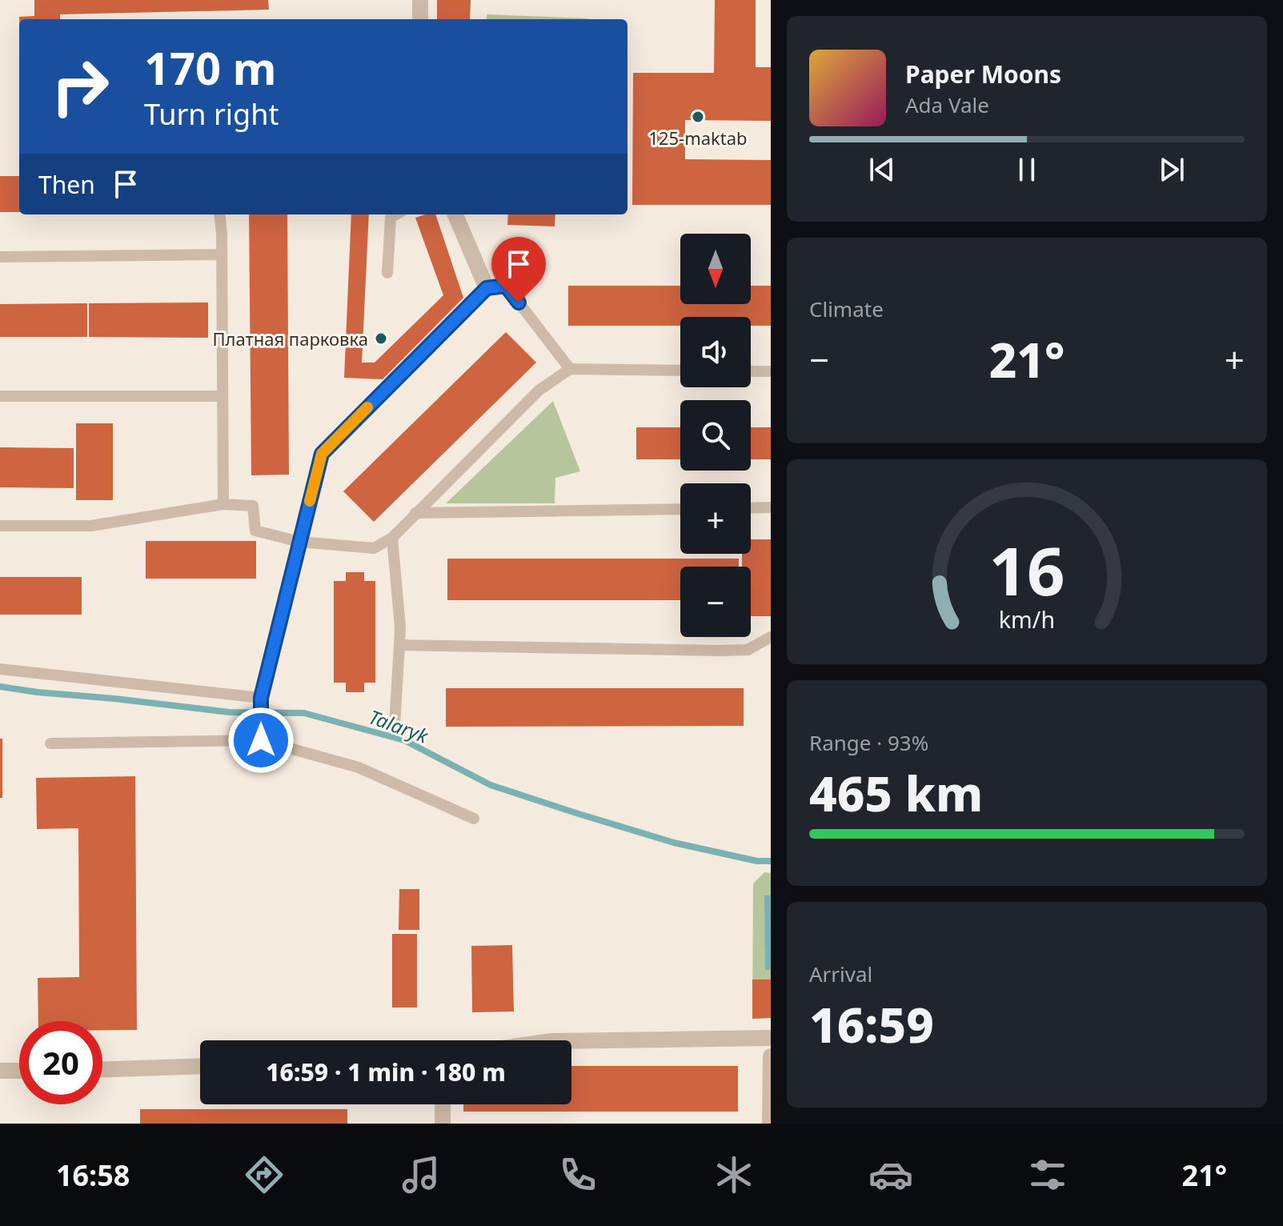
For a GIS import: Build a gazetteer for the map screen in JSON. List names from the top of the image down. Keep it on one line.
{"water":["Talaryk"],"places":["125-maktab","Платная парковка"],"north":"bottom","page":{"turn":["170 m","Turn right"],"song":["Paper Moons","Ada Vale"],"then":"Then","map_buttons":["+","−"],"tile":["Climate",["Range · 93%","465 km"],["Arrival","16:59"]],"heat":["−","21°","+"],"limit":"20","trip":"16:59 · 1 min · 180 m","tabs":["16:58","21°"],"gauge":["16","km/h"]}}
